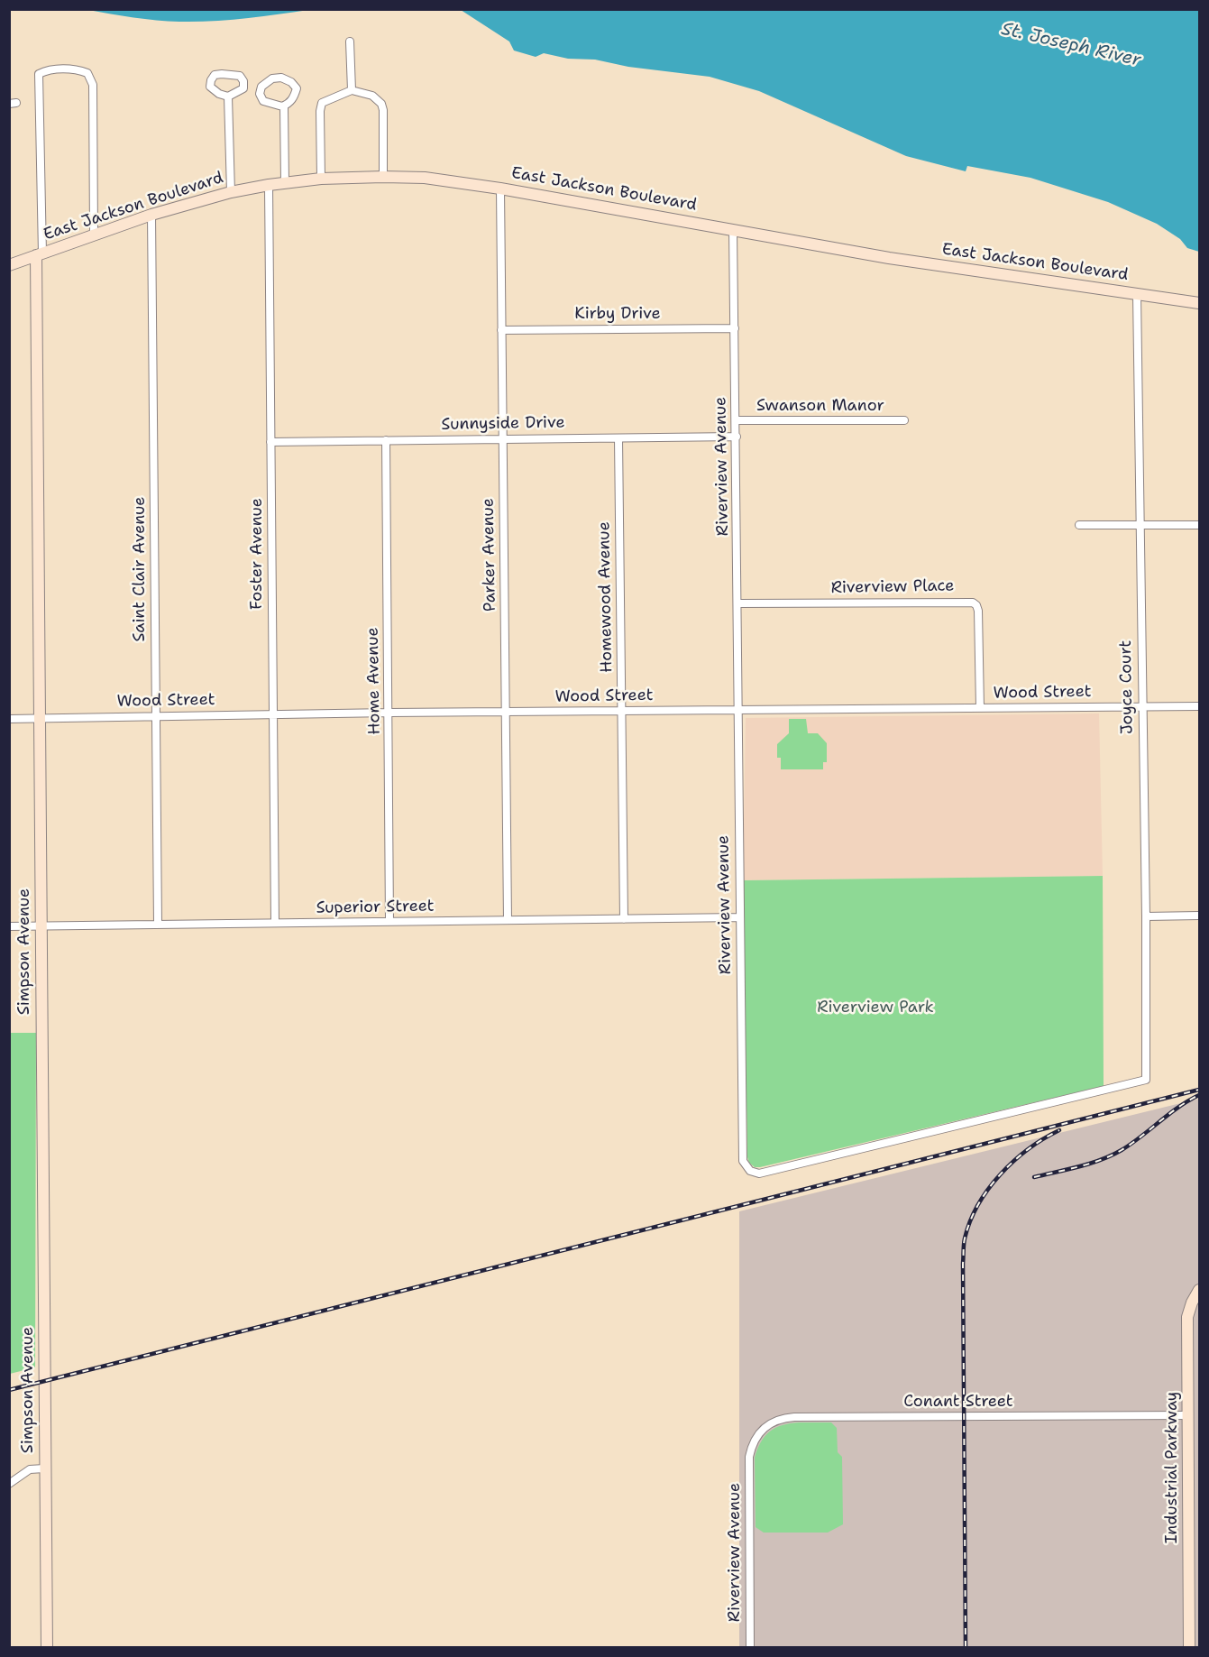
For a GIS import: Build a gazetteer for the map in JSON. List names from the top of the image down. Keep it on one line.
{"streets":{"street":["East Jackson Boulevard","Kirby Drive","Swanson Manor","Sunnyside Drive","Riverview Avenue","Foster Avenue","Parker Avenue","Saint Clair Avenue","Riverview Place","Homewood Avenue","Home Avenue","Joyce Court","Wood Street","Superior Street","Simpson Avenue","Conant Street","Industrial Parkway"]},"crossings":[["East Jackson Boulevard","Riverview Avenue"],["East Jackson Boulevard","Foster Avenue"],["East Jackson Boulevard","Parker Avenue"],["East Jackson Boulevard","Saint Clair Avenue"],["East Jackson Boulevard","Joyce Court"],["East Jackson Boulevard","Simpson Avenue"],["Kirby Drive","Riverview Avenue"],["Kirby Drive","Parker Avenue"],["Swanson Manor","Riverview Avenue"],["Sunnyside Drive","Riverview Avenue"],["Sunnyside Drive","Foster Avenue"],["Sunnyside Drive","Parker Avenue"],["Sunnyside Drive","Homewood Avenue"],["Sunnyside Drive","Home Avenue"],["Riverview Avenue","Riverview Place"],["Riverview Avenue","Joyce Court"],["Riverview Avenue","Wood Street"],["Riverview Avenue","Superior Street"],["Riverview Avenue","Conant Street"],["Foster Avenue","Wood Street"],["Foster Avenue","Superior Street"],["Parker Avenue","Wood Street"],["Parker Avenue","Superior Street"],["Saint Clair Avenue","Wood Street"],["Saint Clair Avenue","Superior Street"],["Riverview Place","Wood Street"],["Homewood Avenue","Wood Street"],["Homewood Avenue","Superior Street"],["Home Avenue","Wood Street"],["Home Avenue","Superior Street"],["Joyce Court","Wood Street"],["Wood Street","Simpson Avenue"],["Superior Street","Simpson Avenue"],["Conant Street","Industrial Parkway"]],"water":["St. Joseph River"],"parks":["Riverview Park"]}
